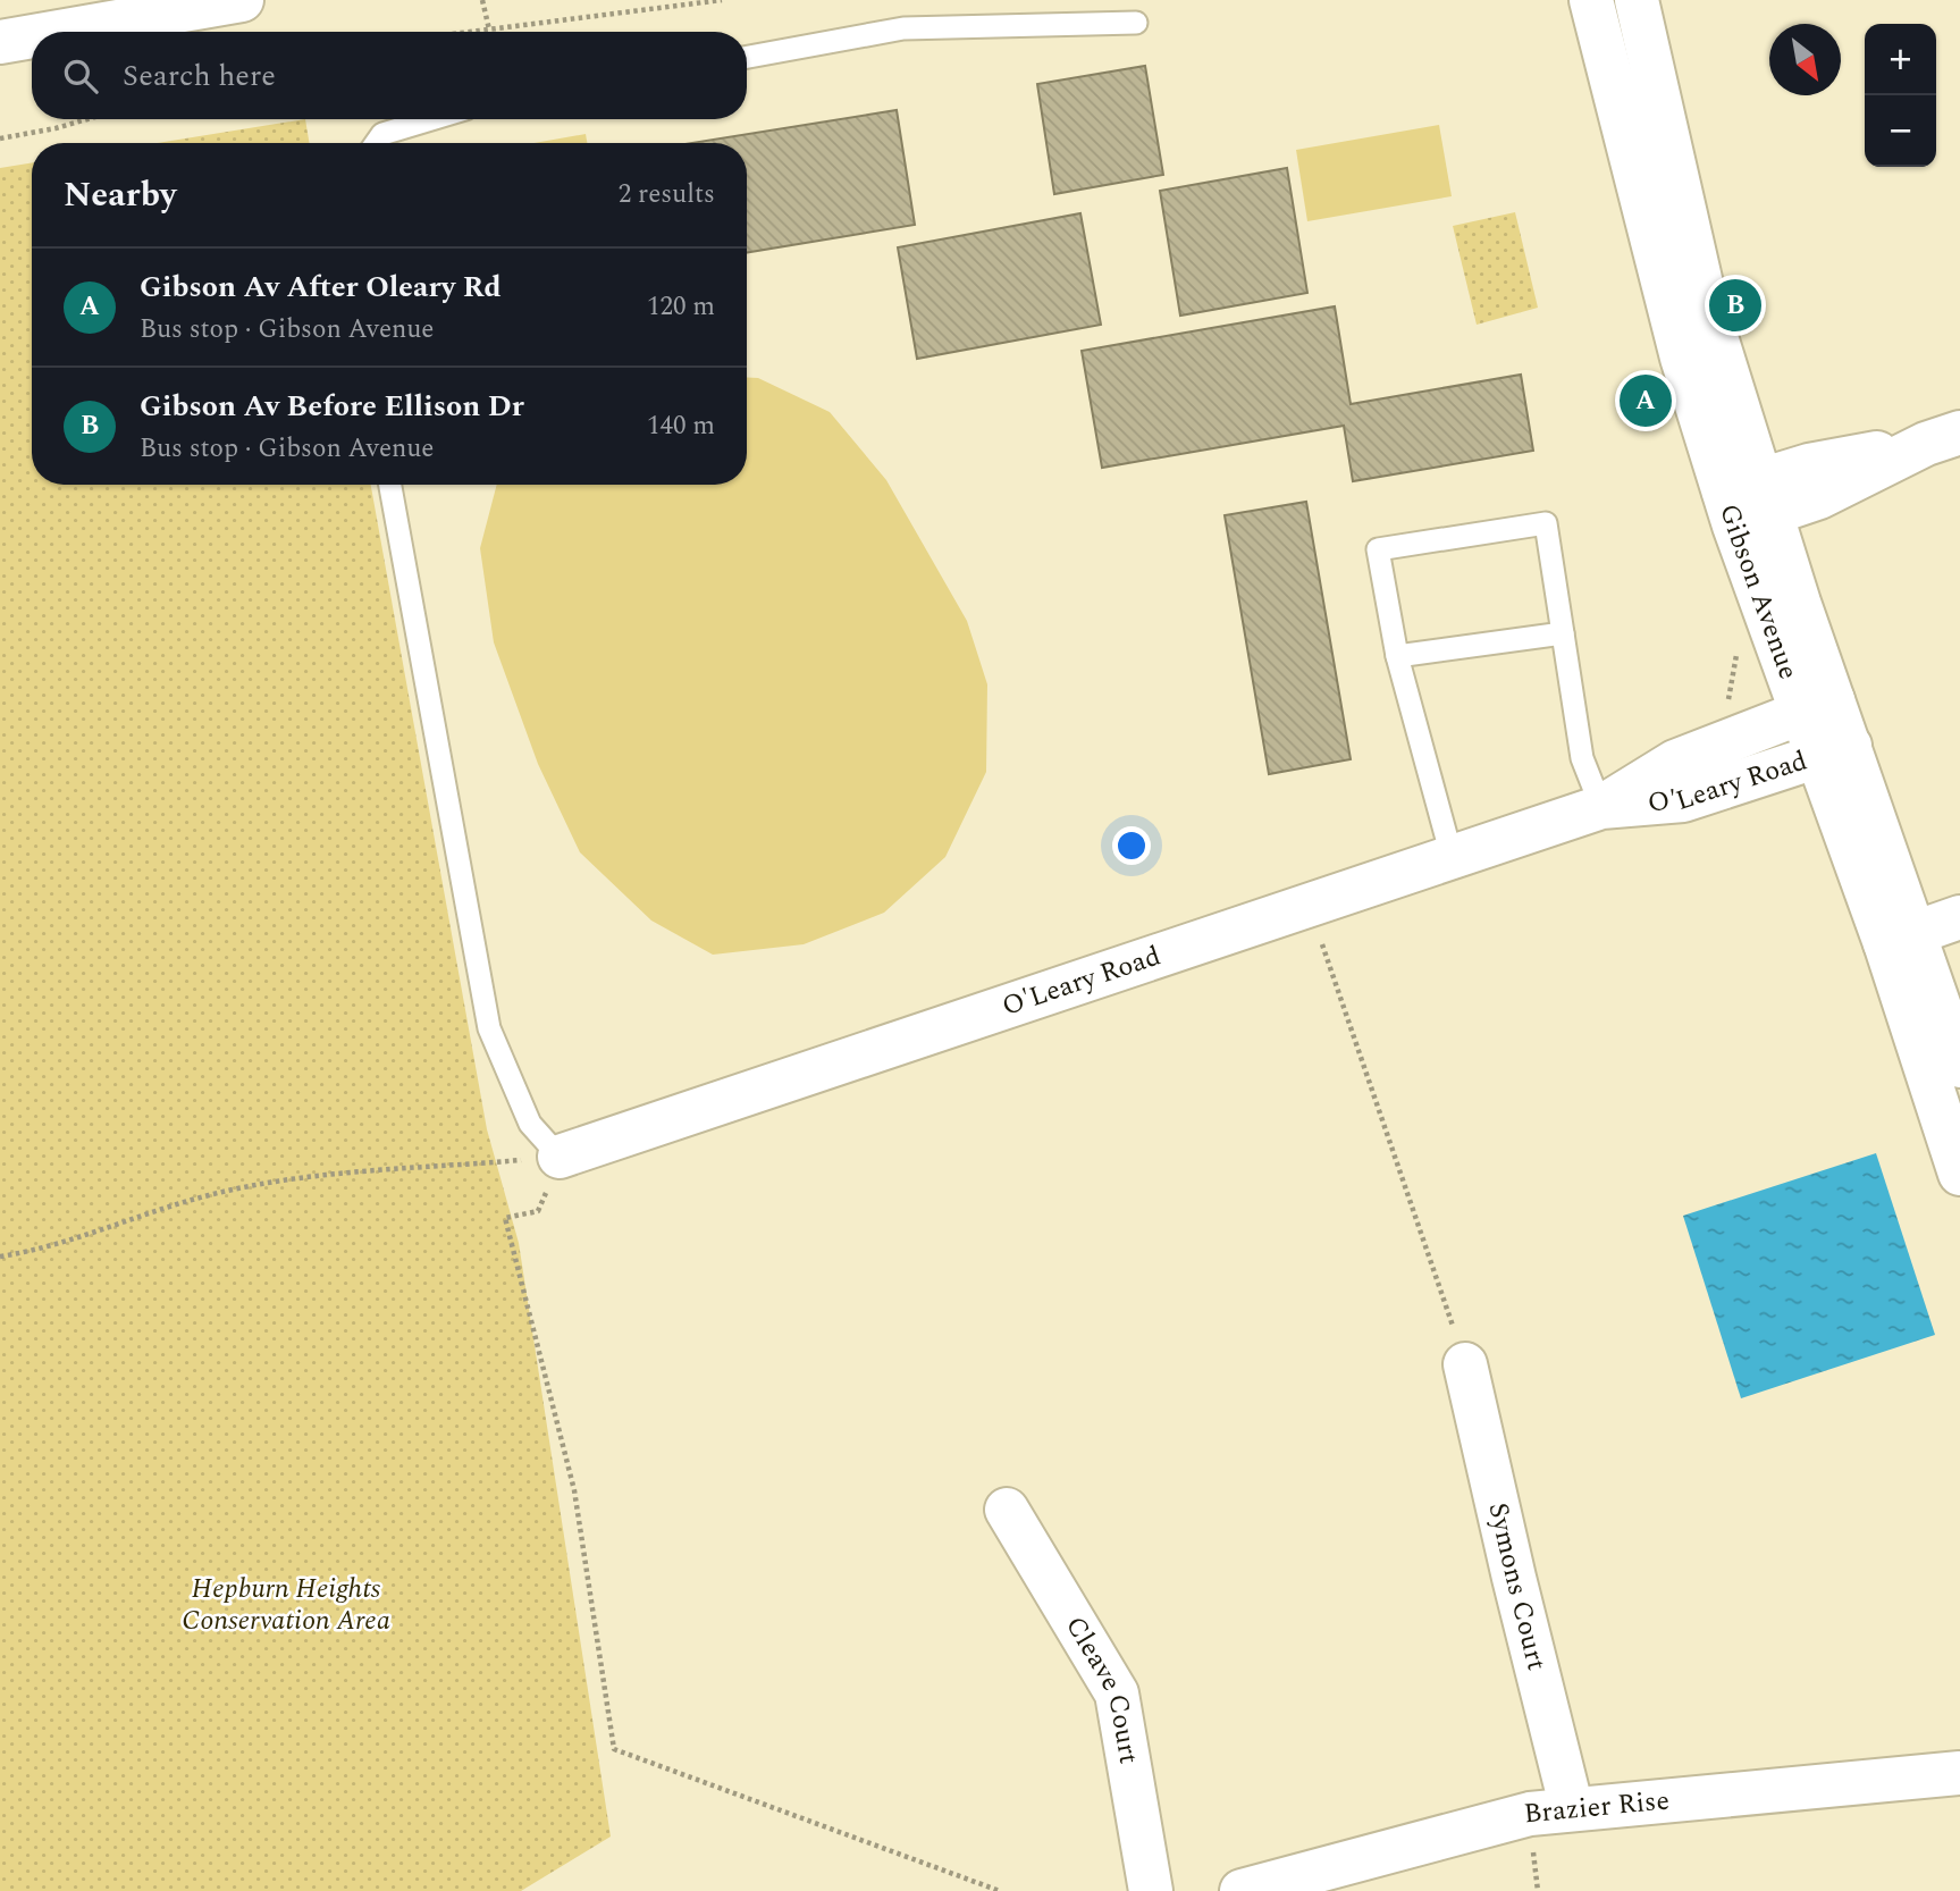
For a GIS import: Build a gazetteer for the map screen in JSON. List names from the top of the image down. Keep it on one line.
{"streets":{"street":["Gibson Avenue","O'Leary Road","Symons Court","Cleave Court","Brazier Rise"]},"crossings":[["Gibson Avenue","O'Leary Road"],["Symons Court","Brazier Rise"]],"parks":["Hepburn Heights Conservation Area"],"north":"bottom right","page":{"map_buttons":["+","−"],"search":"Search here","heading":["Nearby","2 results"],"list":[{"mark":"A","name":"Gibson Av After Oleary Rd","note":"Bus stop · Gibson Avenue","value":"120 m"},{"mark":"B","name":"Gibson Av Before Ellison Dr","note":"Bus stop · Gibson Avenue","value":"140 m"}],"pins":["B","A"]}}
